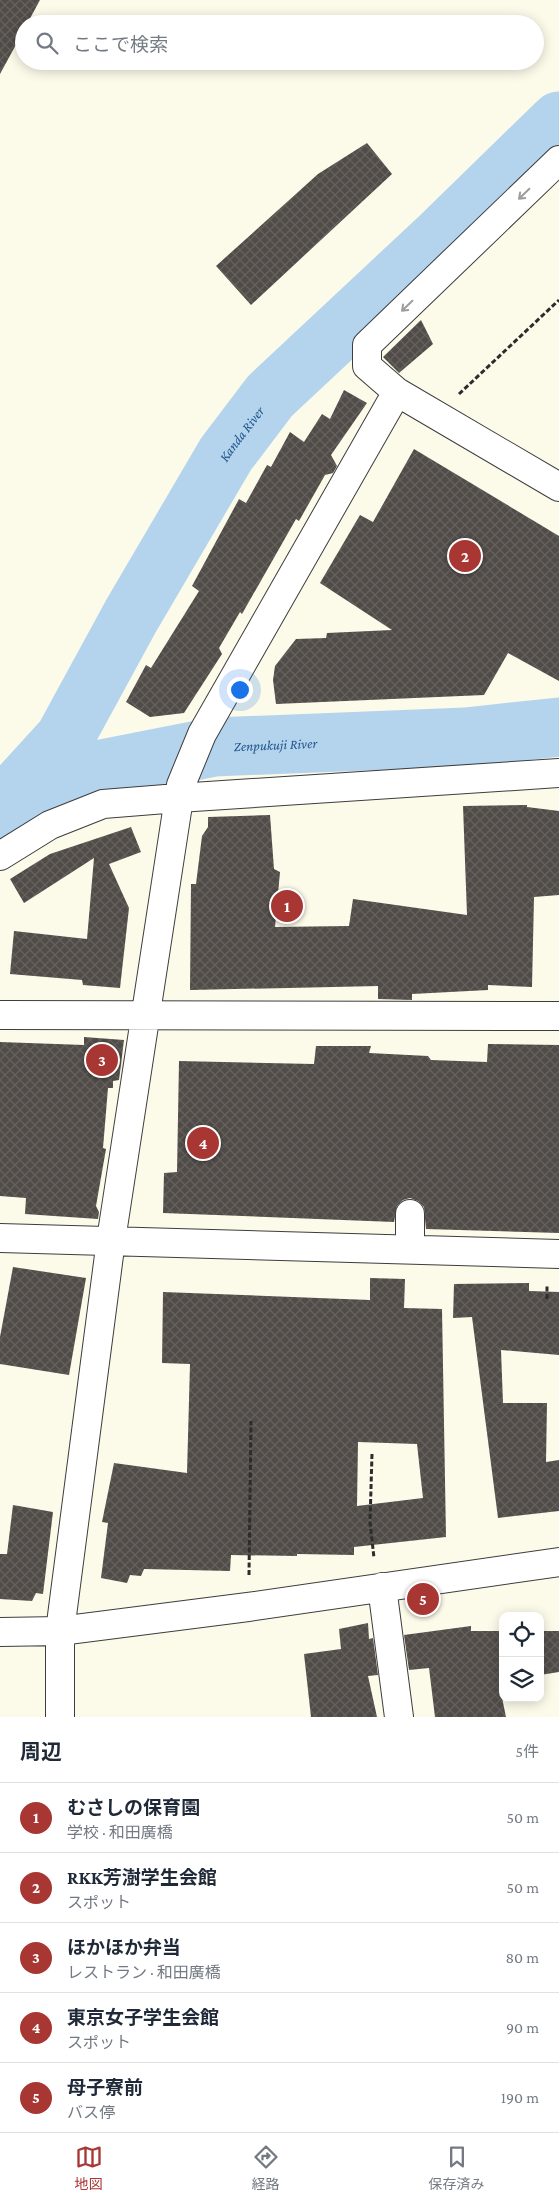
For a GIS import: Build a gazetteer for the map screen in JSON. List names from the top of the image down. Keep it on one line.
{"water":["Kanda River","Zenpukuji River"],"page":{"search":"ここで検索","pins":["2","1","3","4","5"],"heading":["周辺","5件"],"list":[{"mark":"1","name":"むさしの保育園","note":"学校 · 和田廣橋","value":"50 m"},{"mark":"2","name":"RKK芳澍学生会館","note":"スポット","value":"50 m"},{"mark":"3","name":"ほかほか弁当","note":"レストラン · 和田廣橋","value":"80 m"},{"mark":"4","name":"東京女子学生会館","note":"スポット","value":"90 m"},{"mark":"5","name":"母子寮前","note":"バス停","value":"190 m"}],"nav":["地図","経路","保存済み"]}}
